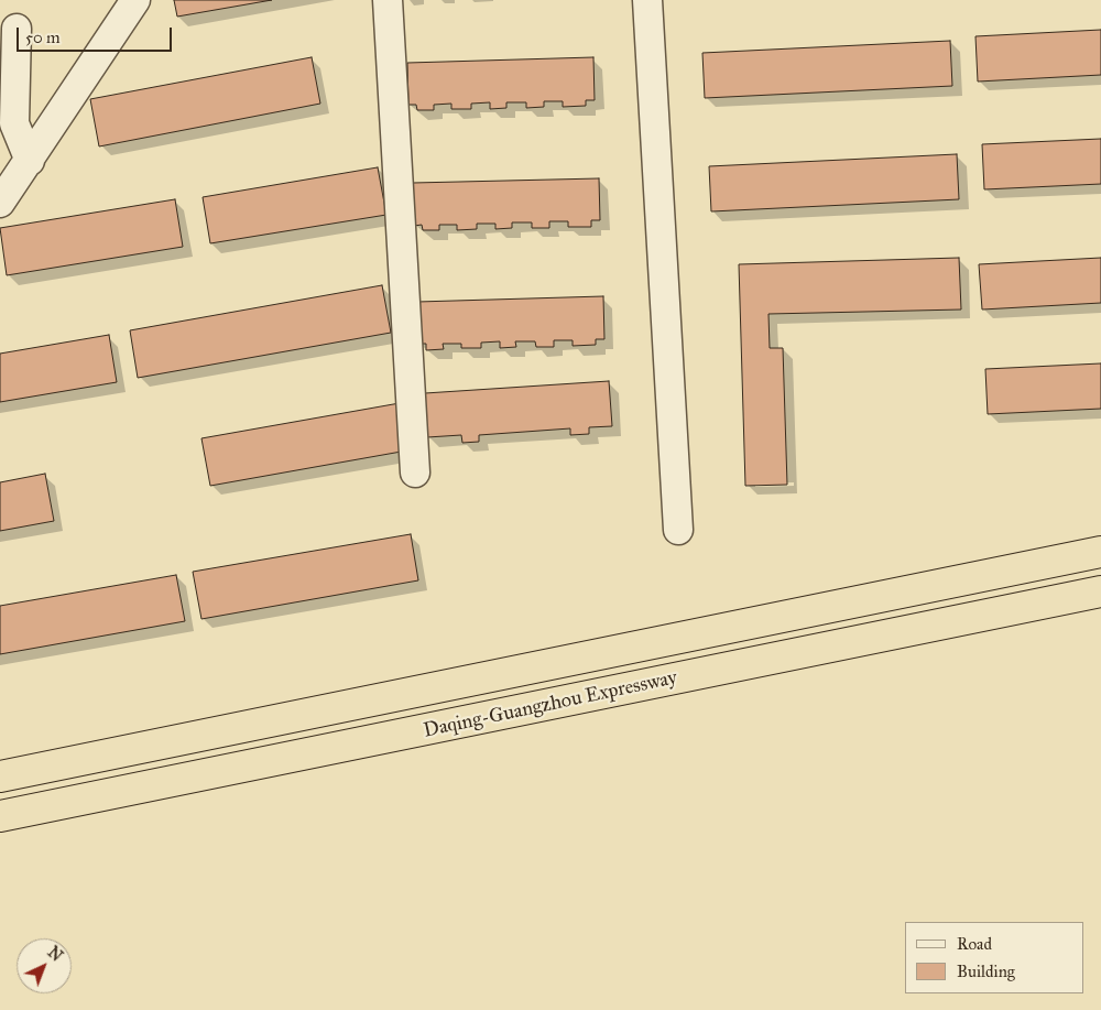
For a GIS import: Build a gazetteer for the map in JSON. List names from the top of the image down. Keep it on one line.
{"streets":{"highway":["Daqing-Guangzhou Expressway"]},"legend":["Road","Building"],"scale_bar":"50 m","north":"top right"}
